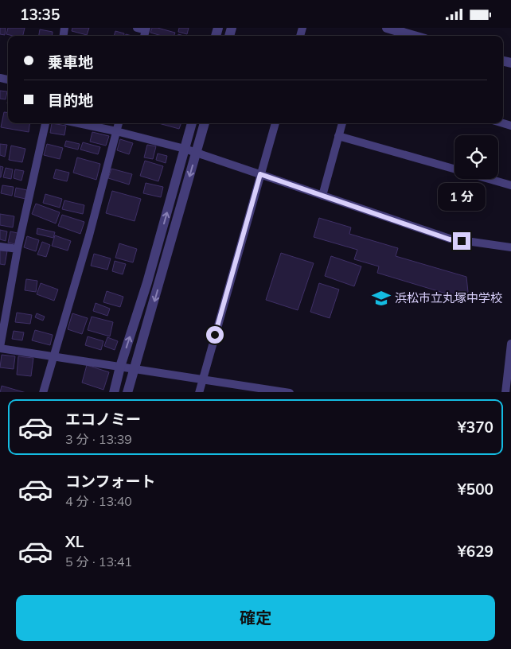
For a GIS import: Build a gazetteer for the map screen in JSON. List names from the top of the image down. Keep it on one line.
{"places":{"school or university":["浜松市立丸塚中学校"]},"page":{"status":"13:35","banner":["乗車地","目的地"],"bubble":"1 分","list":[{"name":"エコノミー","note":"3 分 · 13:39","value":"¥370"},{"name":"コンフォート","note":"4 分 · 13:40","value":"¥500"},{"name":"XL","note":"5 分 · 13:41","value":"¥629"}],"buttons":"確定"}}
